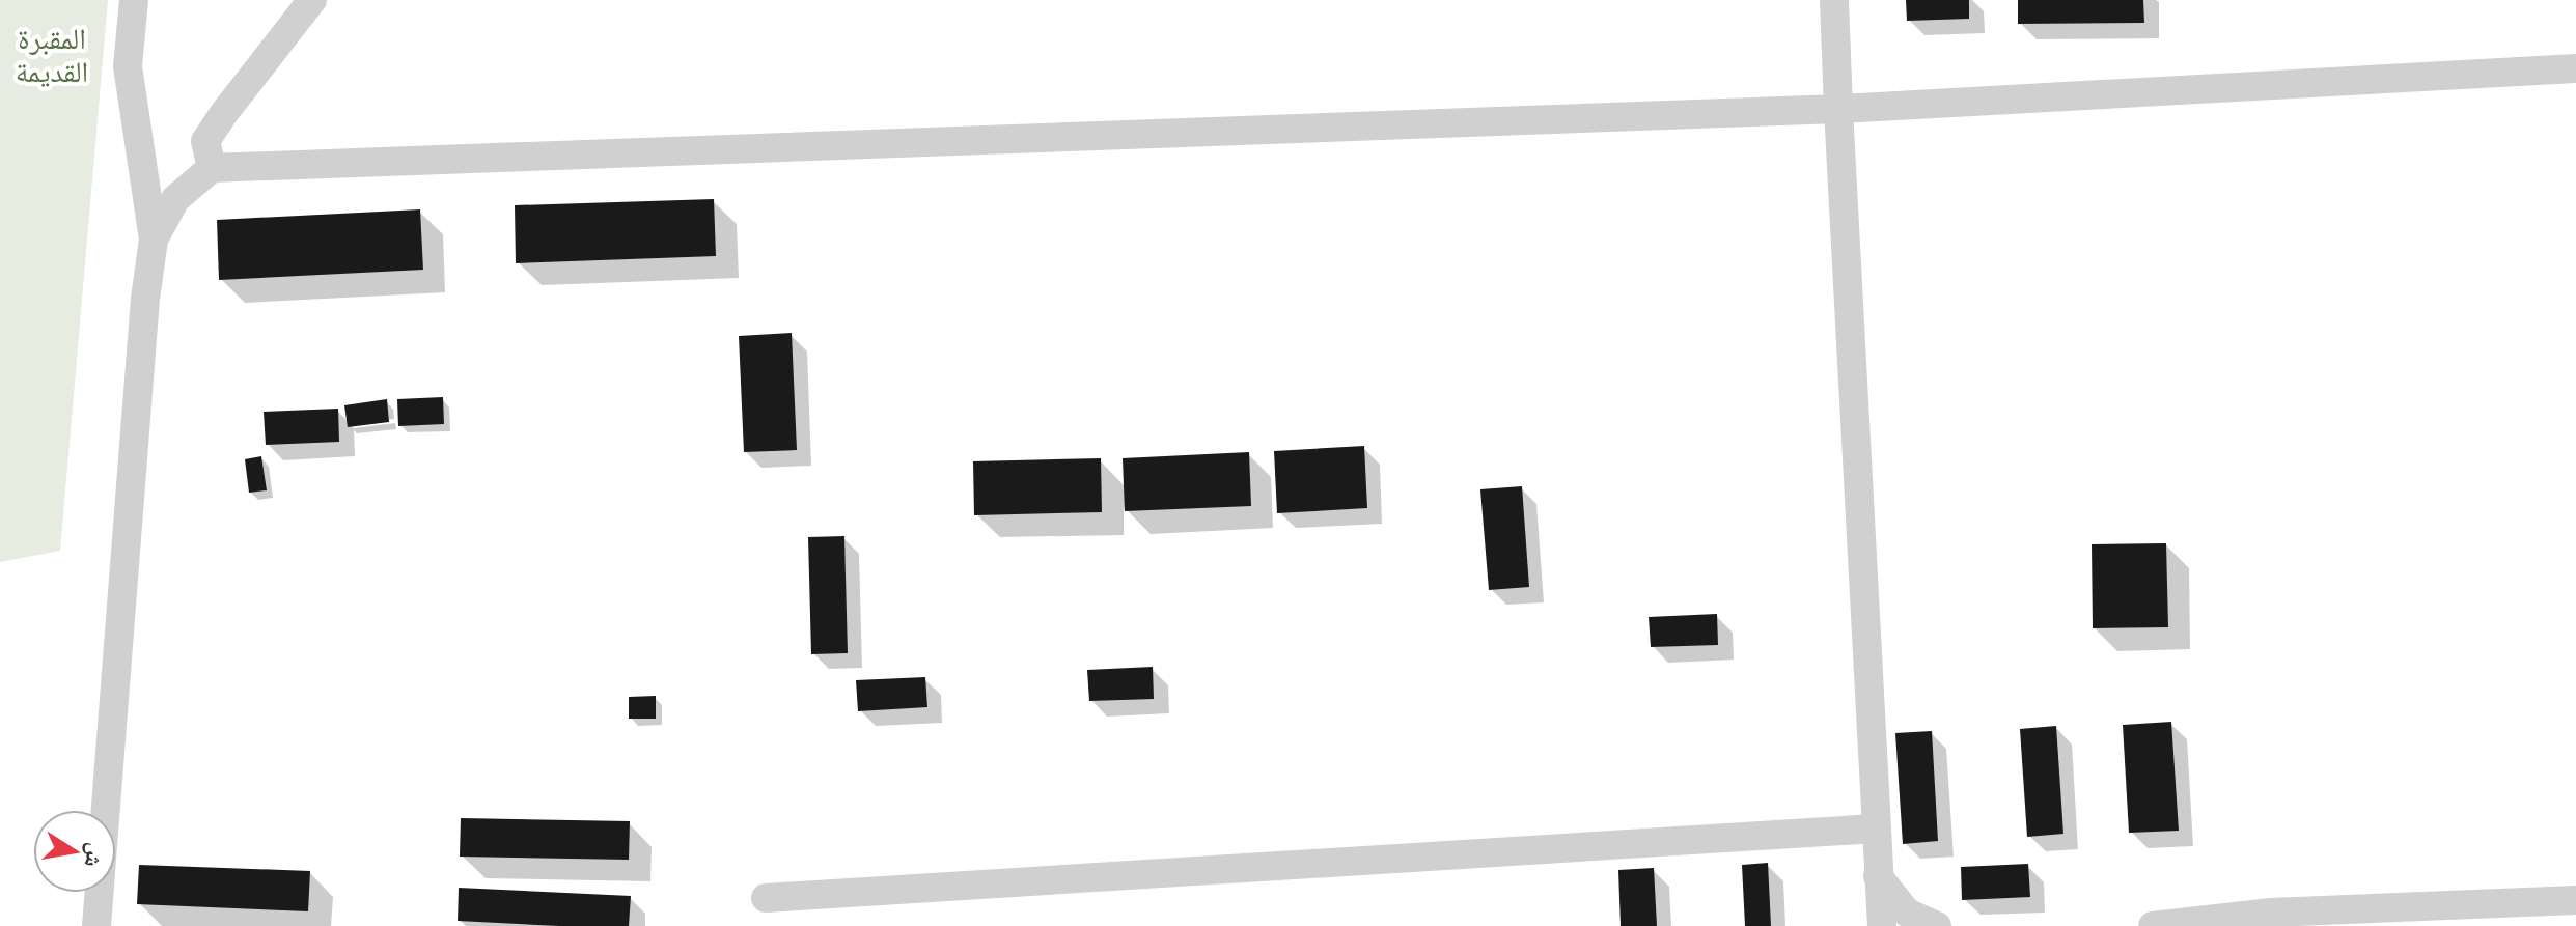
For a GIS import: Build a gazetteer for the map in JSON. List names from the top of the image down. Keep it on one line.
{"parks":["المقبرة القديمة"],"north":"right"}
